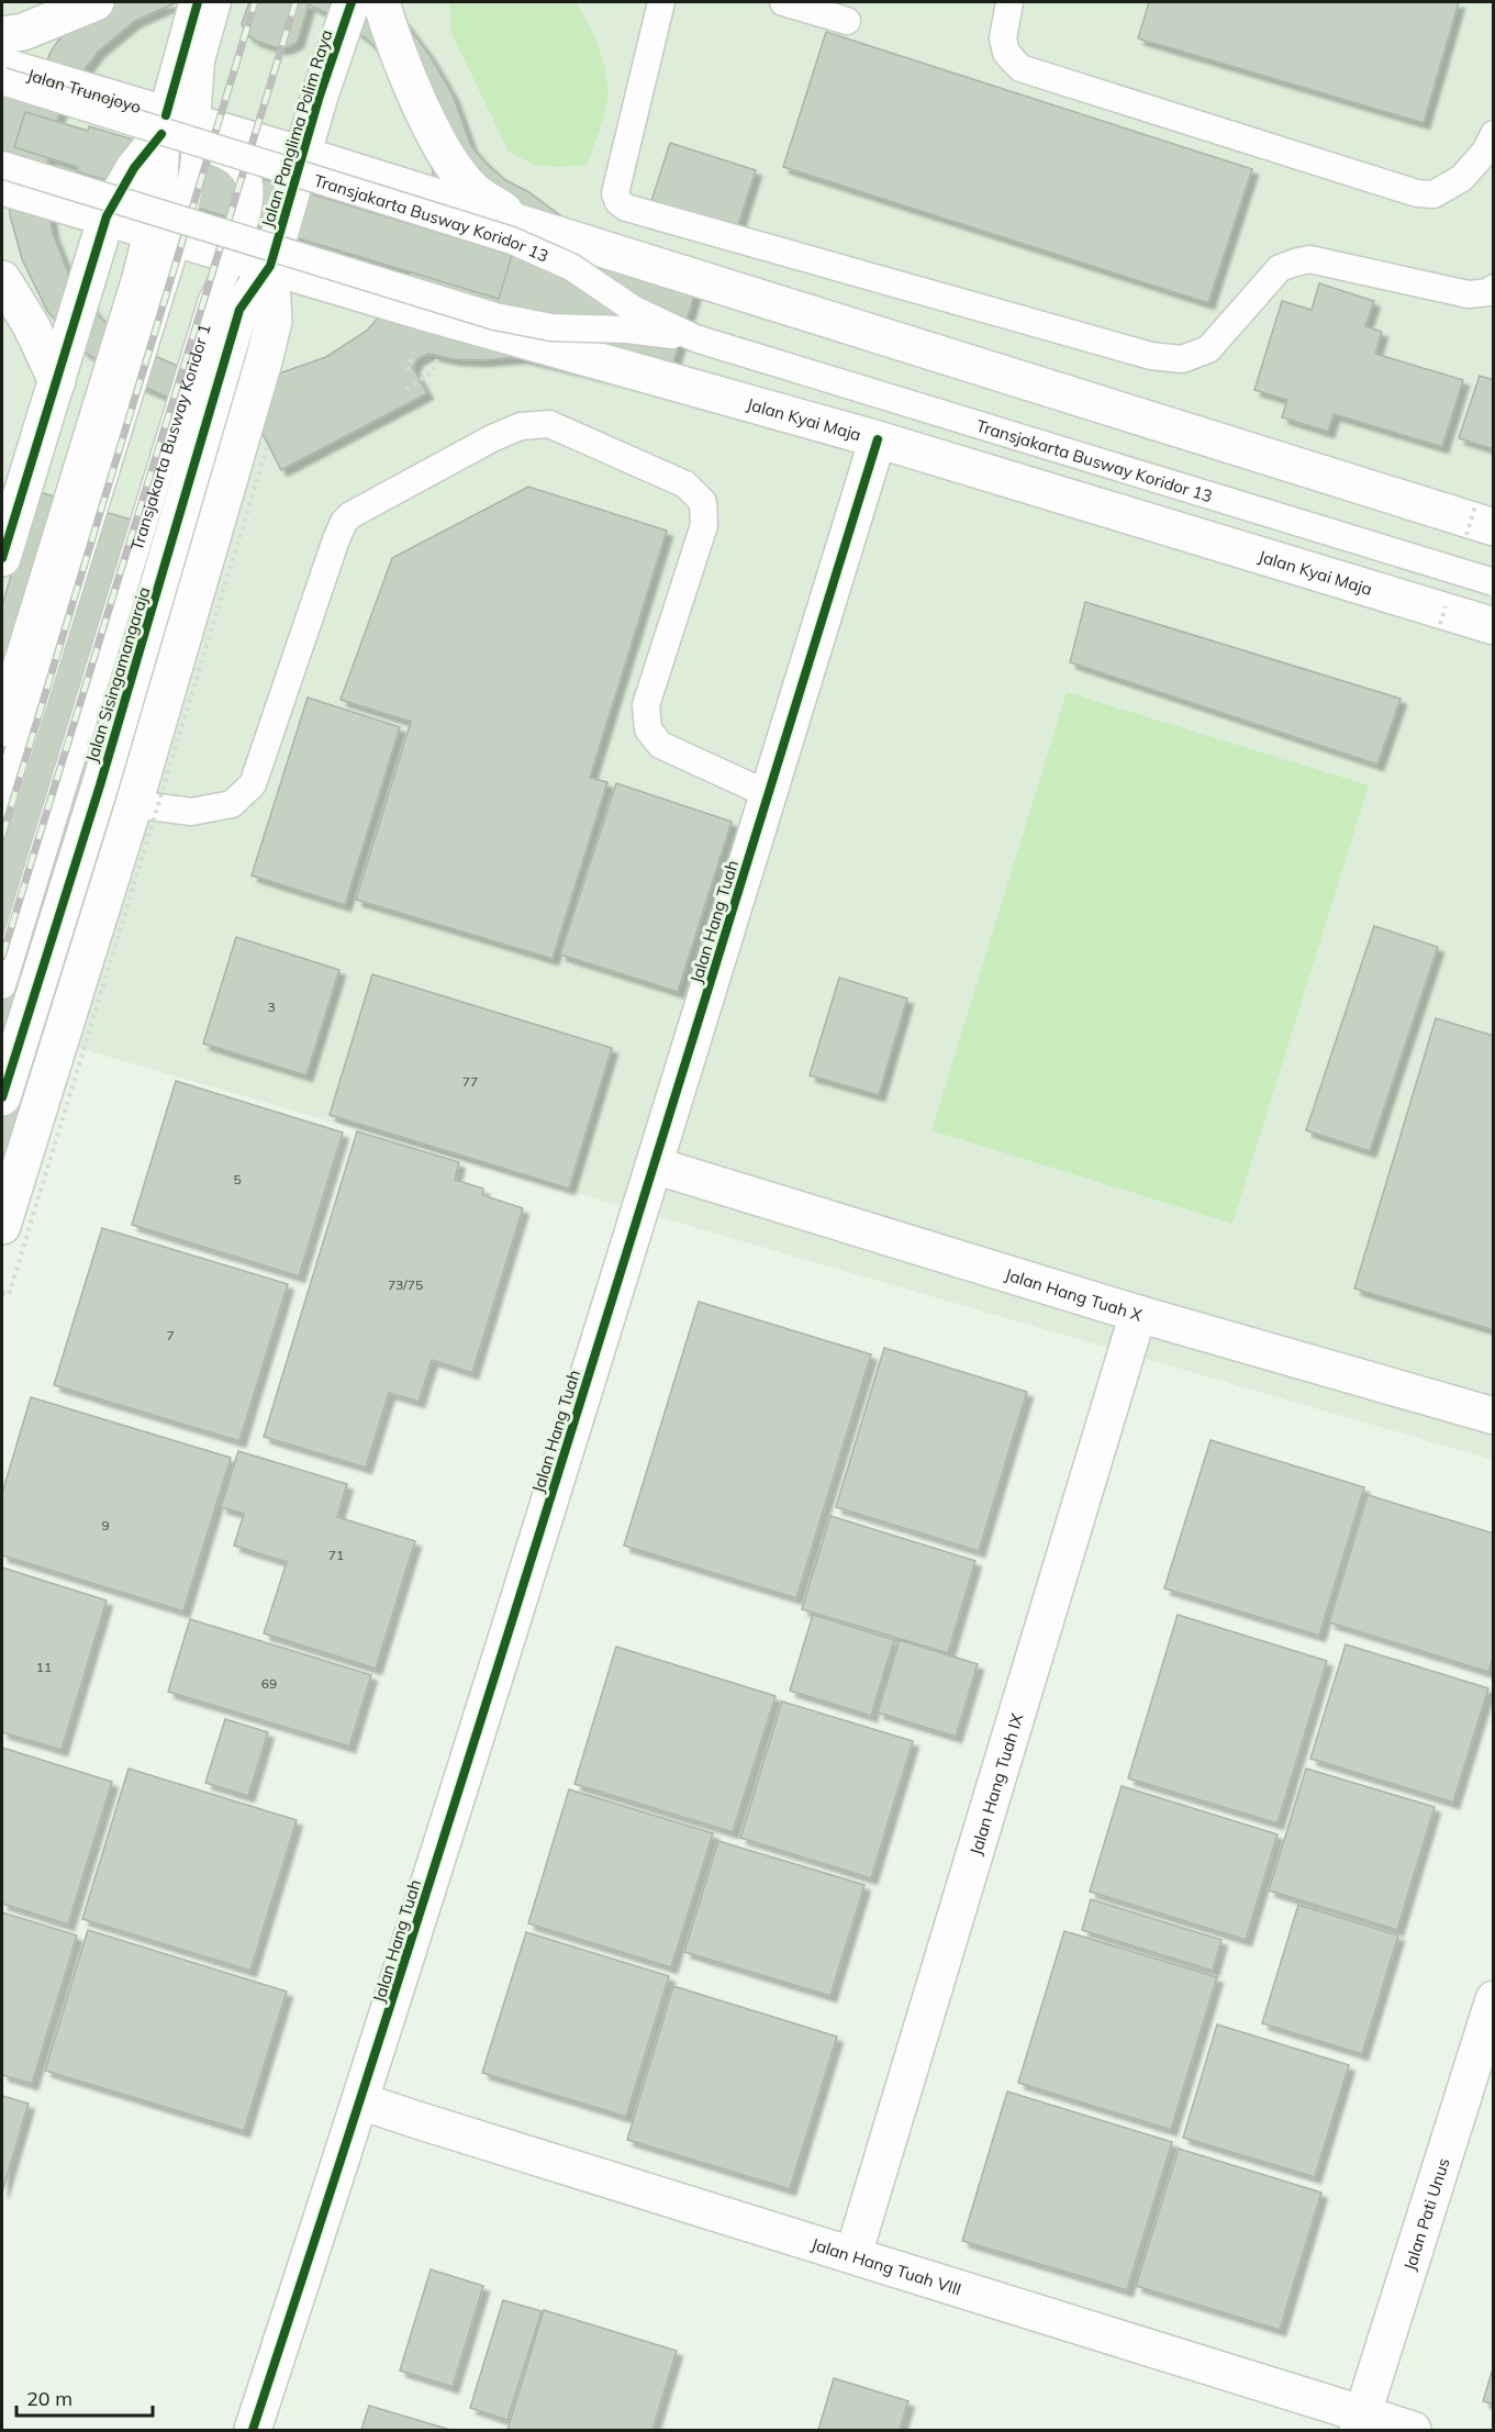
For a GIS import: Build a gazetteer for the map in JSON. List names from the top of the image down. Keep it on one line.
{"streets":{"main road":["Jalan Trunojoyo","Jalan Panglima Polim Raya","Jalan Kyai Maja","Jalan Sisingamangaraja","Jalan Hang Tuah","Jalan Hang Tuah X","Jalan Hang Tuah IX","Jalan Pati Unus","Jalan Hang Tuah VIII"],"lane":["Transjakarta Busway Koridor 13","Transjakarta Busway Koridor 1"]},"crossings":[["Jalan Trunojoyo","Transjakarta Busway Koridor 1"],["Jalan Panglima Polim Raya","Jalan Kyai Maja"],["Jalan Panglima Polim Raya","Jalan Sisingamangaraja"],["Transjakarta Busway Koridor 13","Transjakarta Busway Koridor 1"],["Jalan Kyai Maja","Transjakarta Busway Koridor 1"],["Jalan Kyai Maja","Jalan Sisingamangaraja"],["Jalan Kyai Maja","Jalan Hang Tuah"],["Jalan Hang Tuah","Jalan Hang Tuah X"],["Jalan Hang Tuah","Jalan Hang Tuah VIII"],["Jalan Hang Tuah X","Jalan Hang Tuah IX"],["Jalan Hang Tuah IX","Jalan Hang Tuah VIII"],["Jalan Pati Unus","Jalan Hang Tuah VIII"]],"house_numbers":["3","77","5","73/75","7","9","71","11","69"],"scale_bar":"20 m"}
